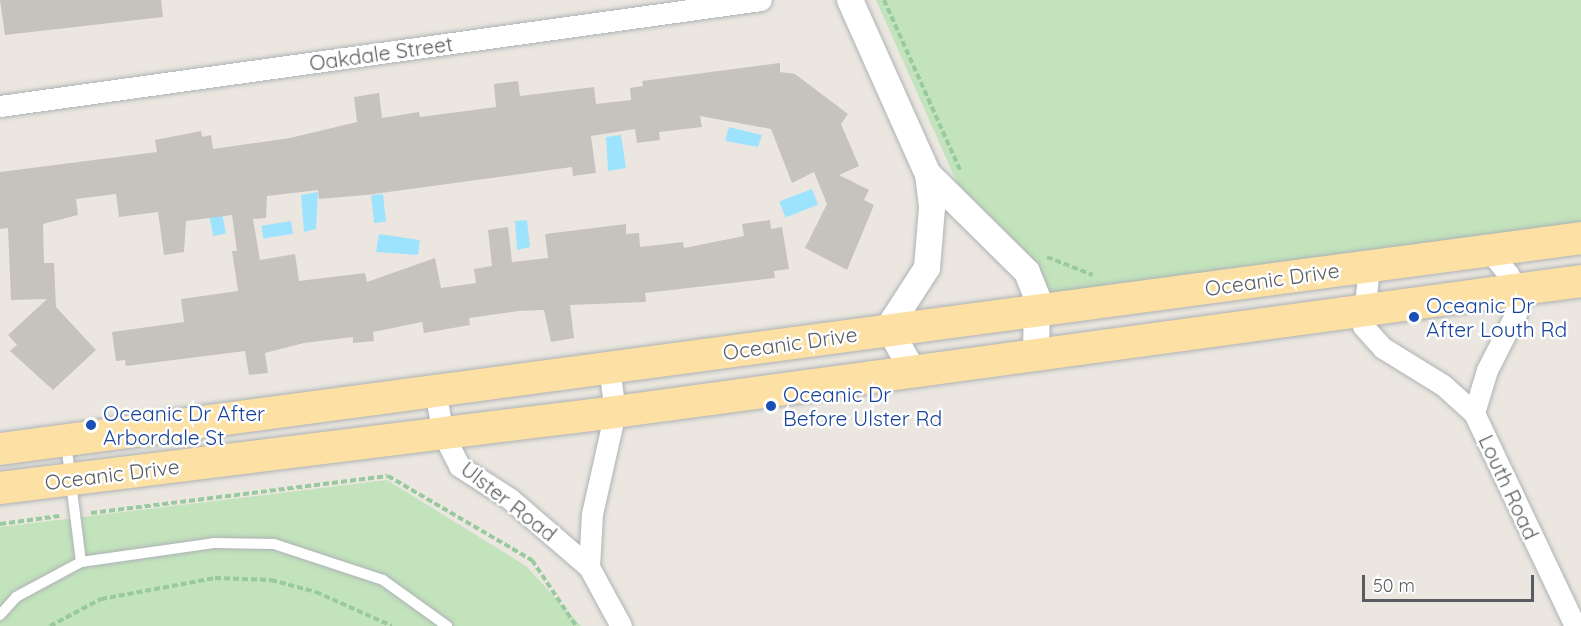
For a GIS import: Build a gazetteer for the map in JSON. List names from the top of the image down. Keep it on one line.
{"streets":{"main road":["Oceanic Drive"],"street":["Oakdale Street","Louth Road","Ulster Road"]},"crossings":[["Oceanic Drive","Louth Road"],["Oceanic Drive","Ulster Road"]],"places":["Oceanic Dr After Louth Rd","Oceanic Dr Before Ulster Rd","Oceanic Dr After Arbordale St"],"scale_bar":"50 m"}
